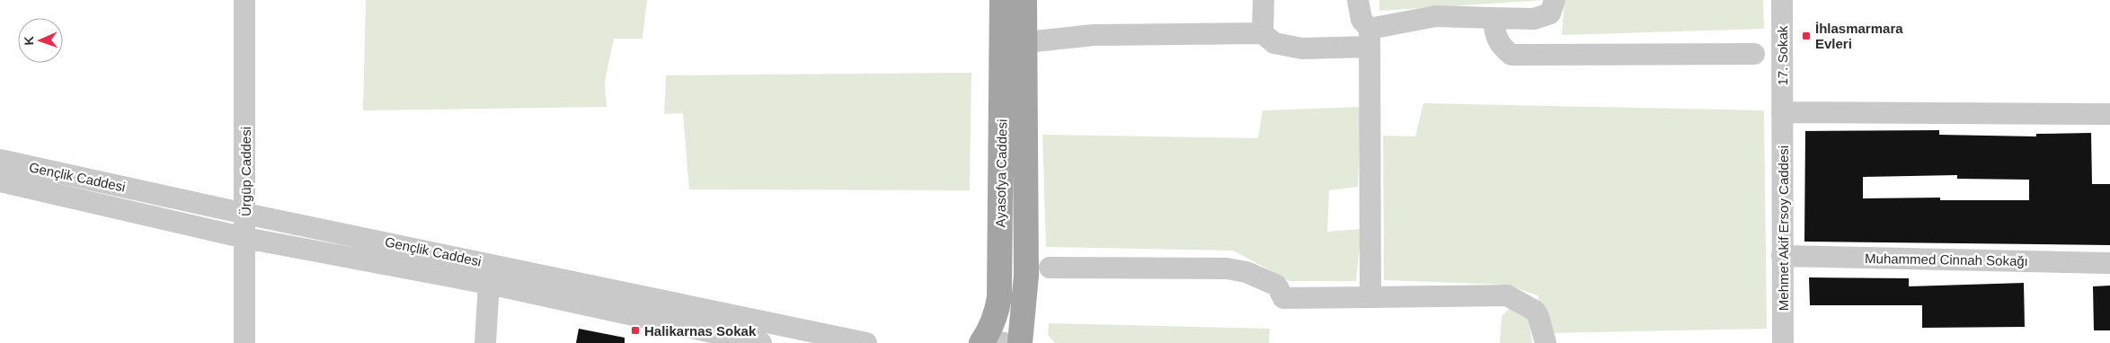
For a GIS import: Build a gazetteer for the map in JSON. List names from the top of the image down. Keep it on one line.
{"streets":{"main road":["Ayasofya Caddesi"],"street":["17. Sokak","Ürgüp Caddesi","Gençlik Caddesi","Mehmet Akif Ersoy Caddesi","Muhammed Cinnah Sokağı"]},"crossings":[["17. Sokak","Mehmet Akif Ersoy Caddesi"],["Ürgüp Caddesi","Gençlik Caddesi"],["Mehmet Akif Ersoy Caddesi","Muhammed Cinnah Sokağı"]],"places":{"transit":["İhlasmarmara Evleri","Halikarnas Sokak"]},"north":"left"}
